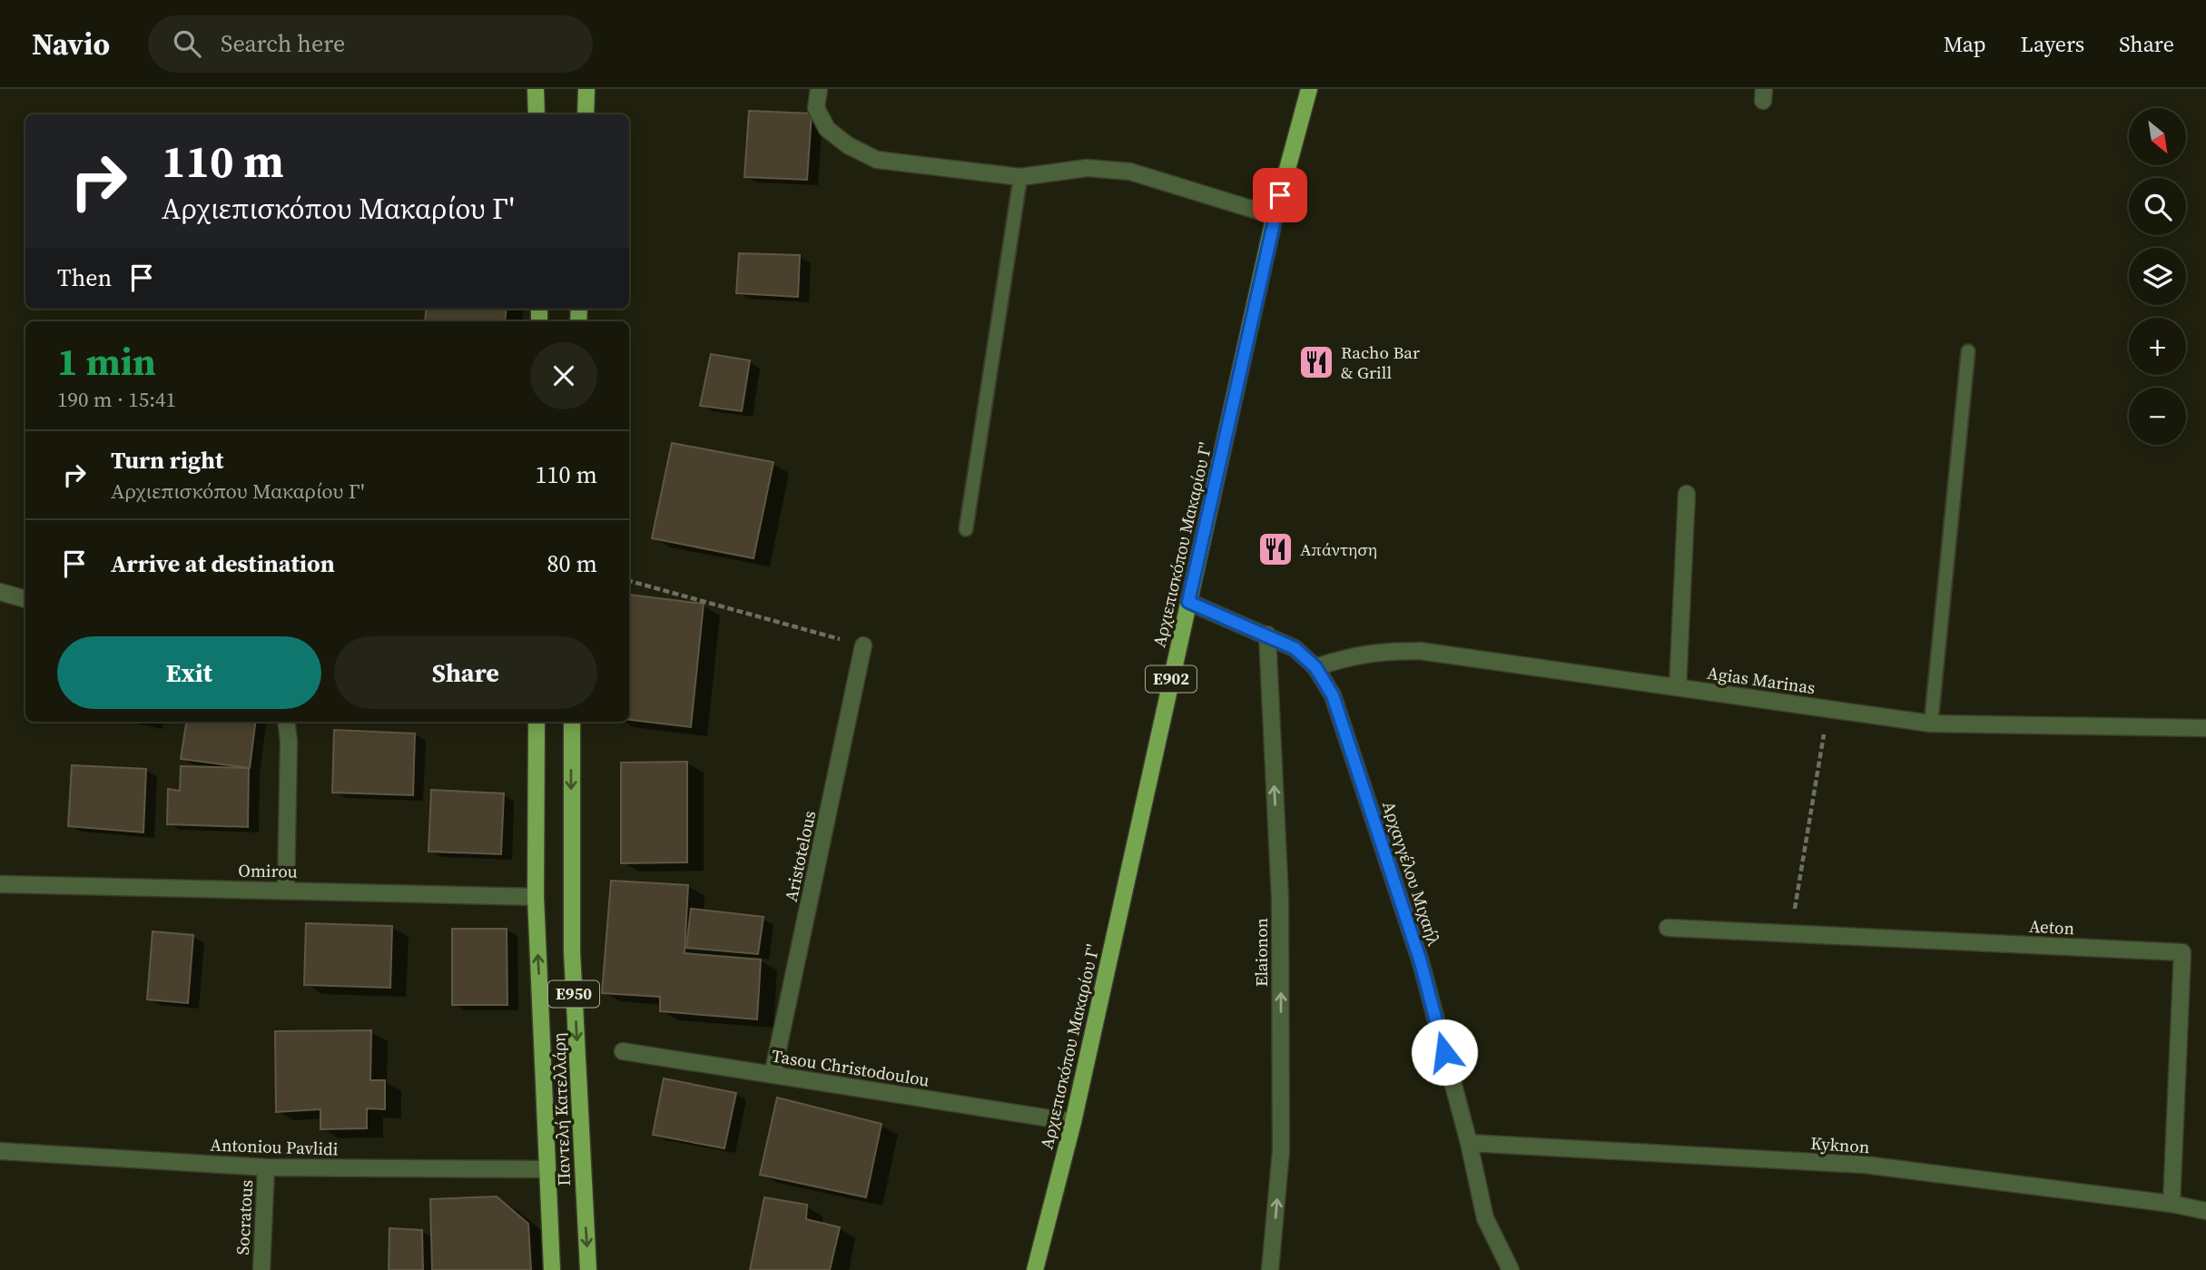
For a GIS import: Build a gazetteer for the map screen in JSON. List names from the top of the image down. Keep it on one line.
{"streets":{"main road":["Αρχιεπισκόπου Μακαρίου Γ'","E902","E950","Παντελή Κατελλάρη"],"street":["Agias Marinas","Aristotelous","Omirou","Αρχαγγέλου Μιχαήλ","Aeton","Elaionon","Tasou Christodoulou","Kyknon","Antoniou Pavlidi","Socratous"]},"crossings":[["Αρχιεπισκόπου Μακαρίου Γ'","Αρχαγγέλου Μιχαήλ"],["Αρχιεπισκόπου Μακαρίου Γ'","Tasou Christodoulou"],["Agias Marinas","Αρχαγγέλου Μιχαήλ"],["Aristotelous","Tasou Christodoulou"],["Omirou","Παντελή Κατελλάρη"],["Αρχαγγέλου Μιχαήλ","Elaionon"],["Αρχαγγέλου Μιχαήλ","Kyknon"],["Aeton","Kyknon"],["Παντελή Κατελλάρη","Antoniou Pavlidi"],["Antoniou Pavlidi","Socratous"]],"one_way":["Elaionon"],"places":{"restaurant":["Racho Bar & Grill","Απάντηση"]},"north":"bottom right","page":{"header":"Navio","search":"Search here","nav":["Map","Layers","Share"],"map_buttons":["+","−"],"turn":["110 m","Αρχιεπισκόπου Μακαρίου Γ'"],"then":"Then","heading":["1 min","190 m · 15:41"],"list":[{"name":"Turn right","note":"Αρχιεπισκόπου Μακαρίου Γ'","value":"110 m"},{"name":"Arrive at destination","value":"80 m"}],"buttons":["Exit","Share"]}}
